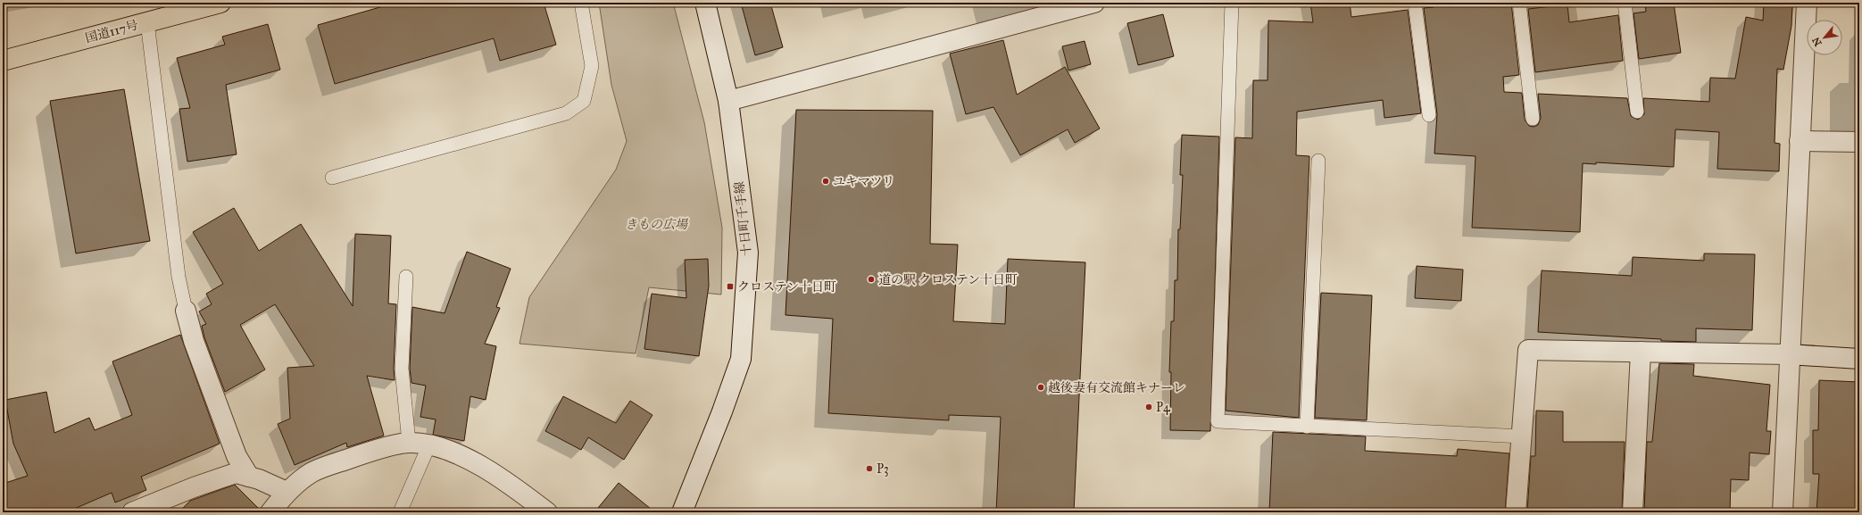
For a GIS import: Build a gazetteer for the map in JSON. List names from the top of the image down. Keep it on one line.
{"streets":{"highway":["国道117号"],"street":["十日町千手線"]},"parks":["きもの広場"],"places":{"other":["ユキマツリ","道の駅 クロステン十日町","越後妻有交流館キナーレ","P4","P3"],"transit":["クロステン十日町"]},"north":"bottom left"}
